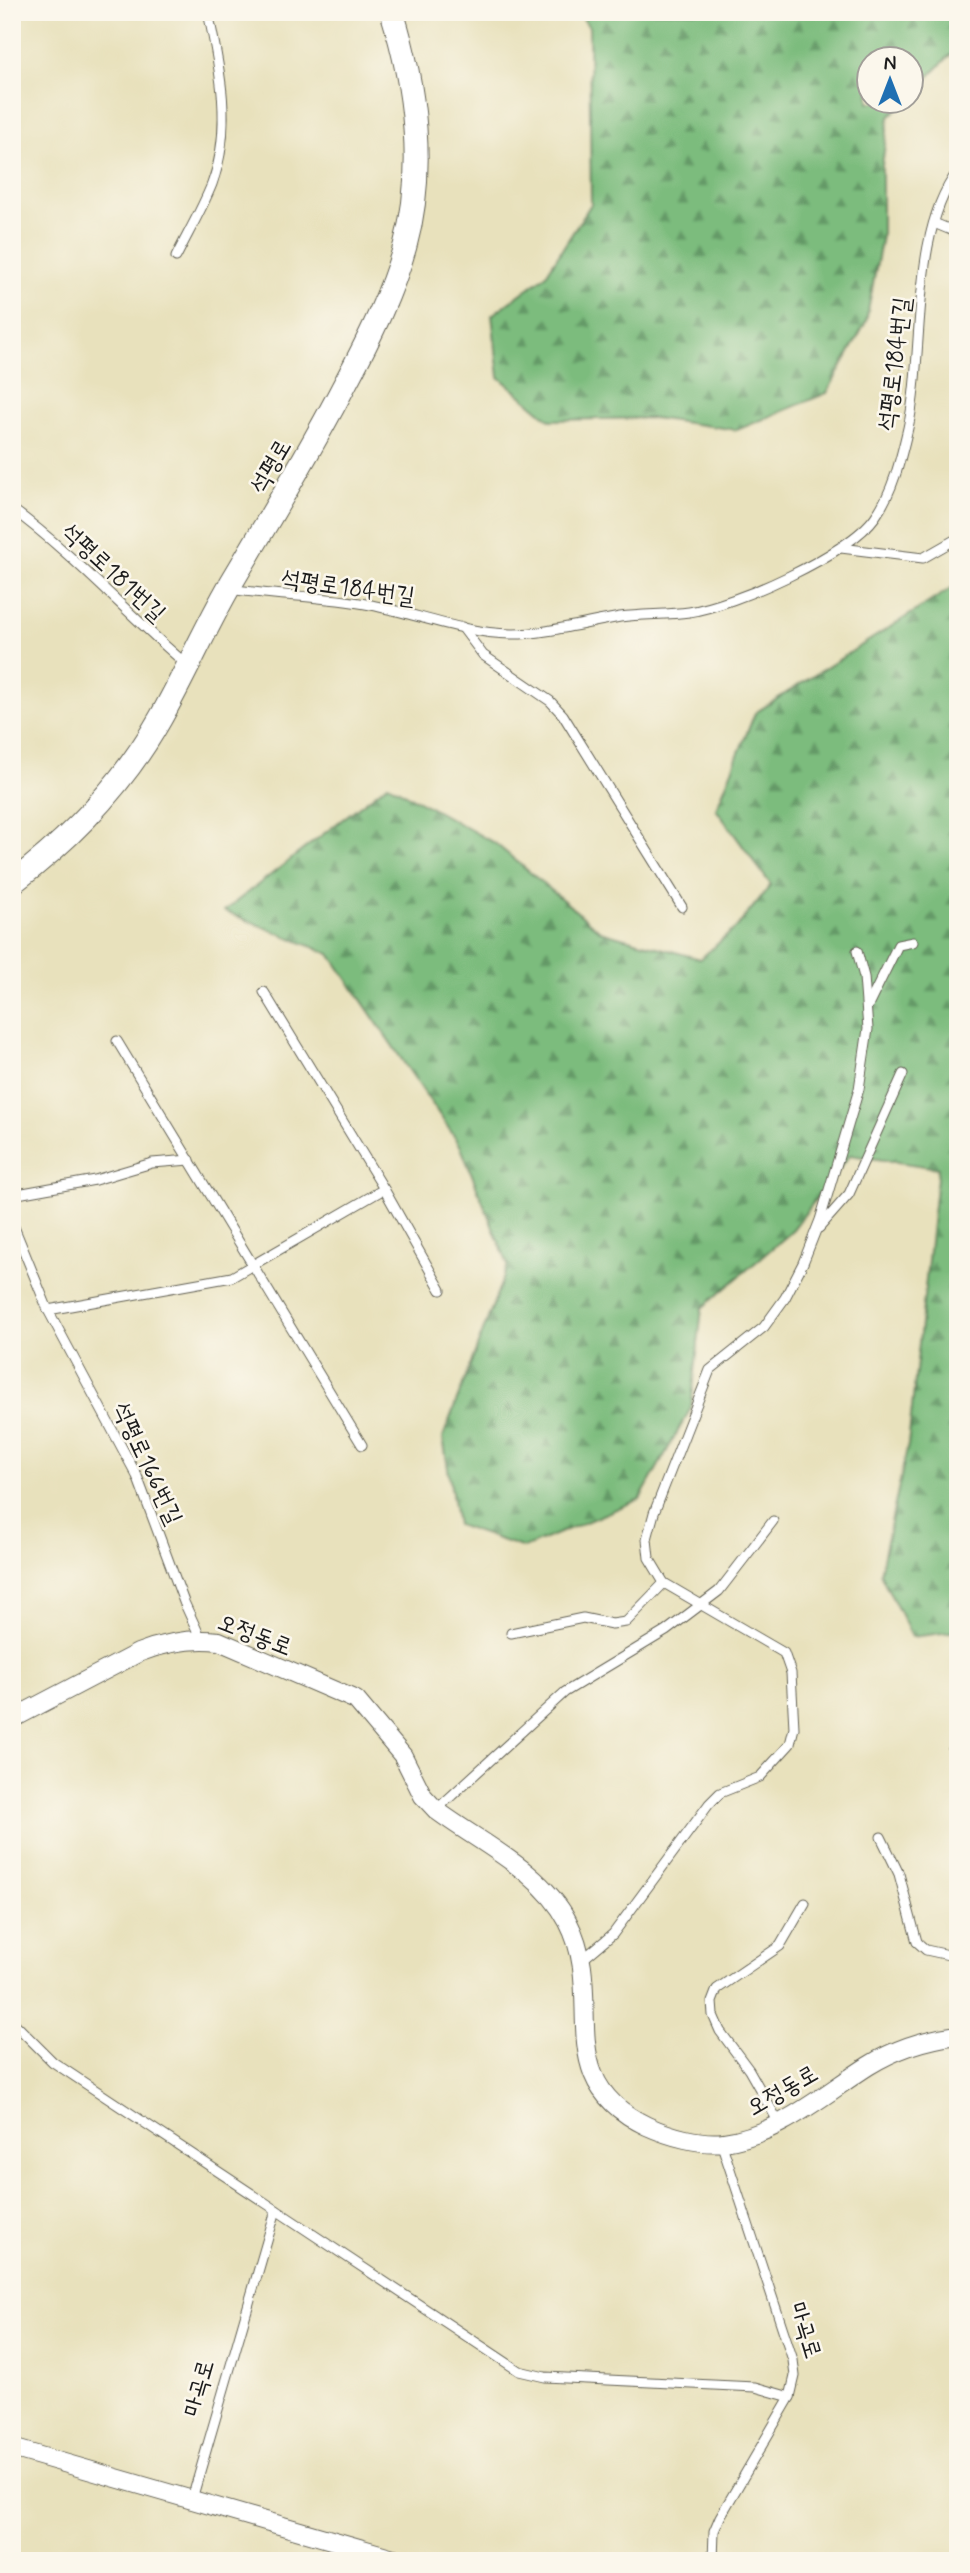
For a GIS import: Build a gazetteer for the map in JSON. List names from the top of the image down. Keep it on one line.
{"streets":{"street":["석평로","오정동로"],"lane":["석평로184번길","석평로181번길","석평로166번길","마곡로"]},"crossings":[["석평로184번길","석평로"],["석평로","석평로181번길"],["석평로166번길","오정동로"],["오정동로","마곡로"]],"north":"top"}
